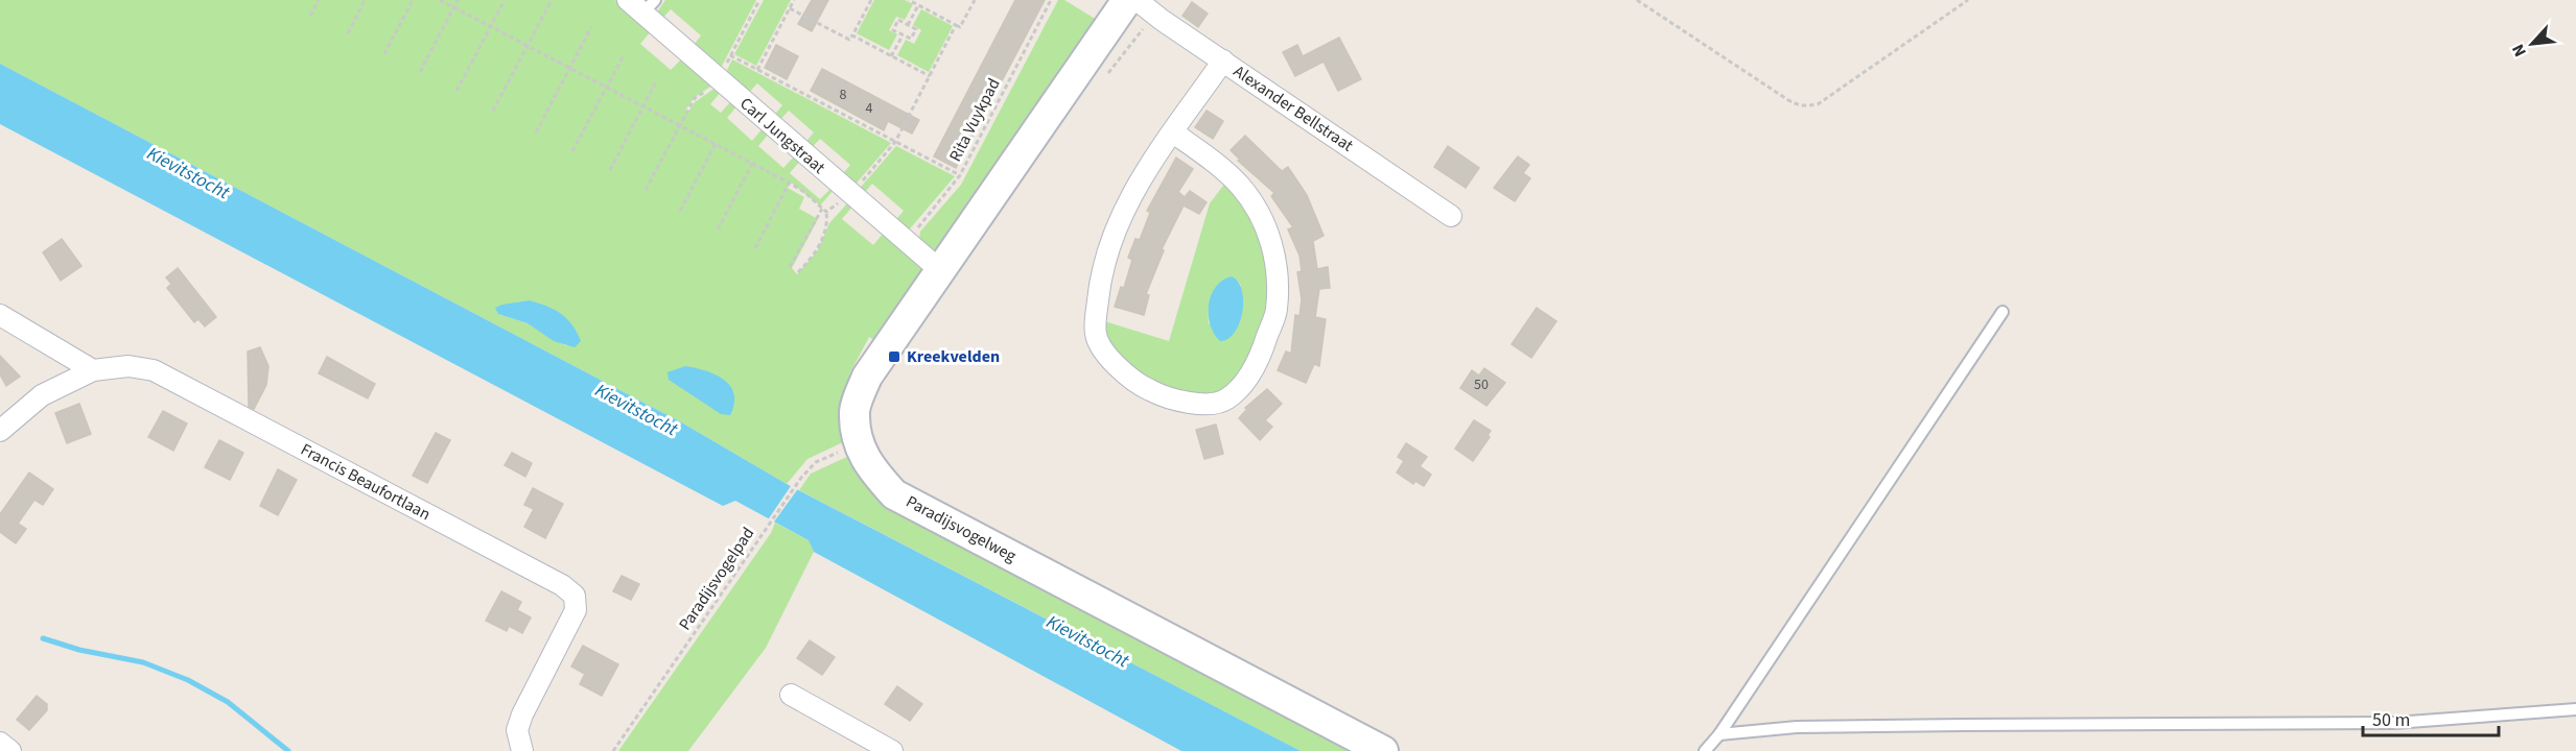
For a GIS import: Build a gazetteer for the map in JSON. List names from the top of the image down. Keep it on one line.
{"streets":{"street":["Alexander Bellstraat","Carl Jungstraat","Francis Beaufortlaan","Paradijsvogelweg"],"path":["Rita Vuykpad","Paradijsvogelpad"]},"crossings":[["Rita Vuykpad","Carl Jungstraat"],["Carl Jungstraat","Paradijsvogelweg"],["Paradijsvogelweg","Paradijsvogelpad"]],"water":["Kievitstocht"],"places":{"transit":["Kreekvelden"]},"house_numbers":["8","4","50"],"scale_bar":"50 m","north":"bottom left"}
